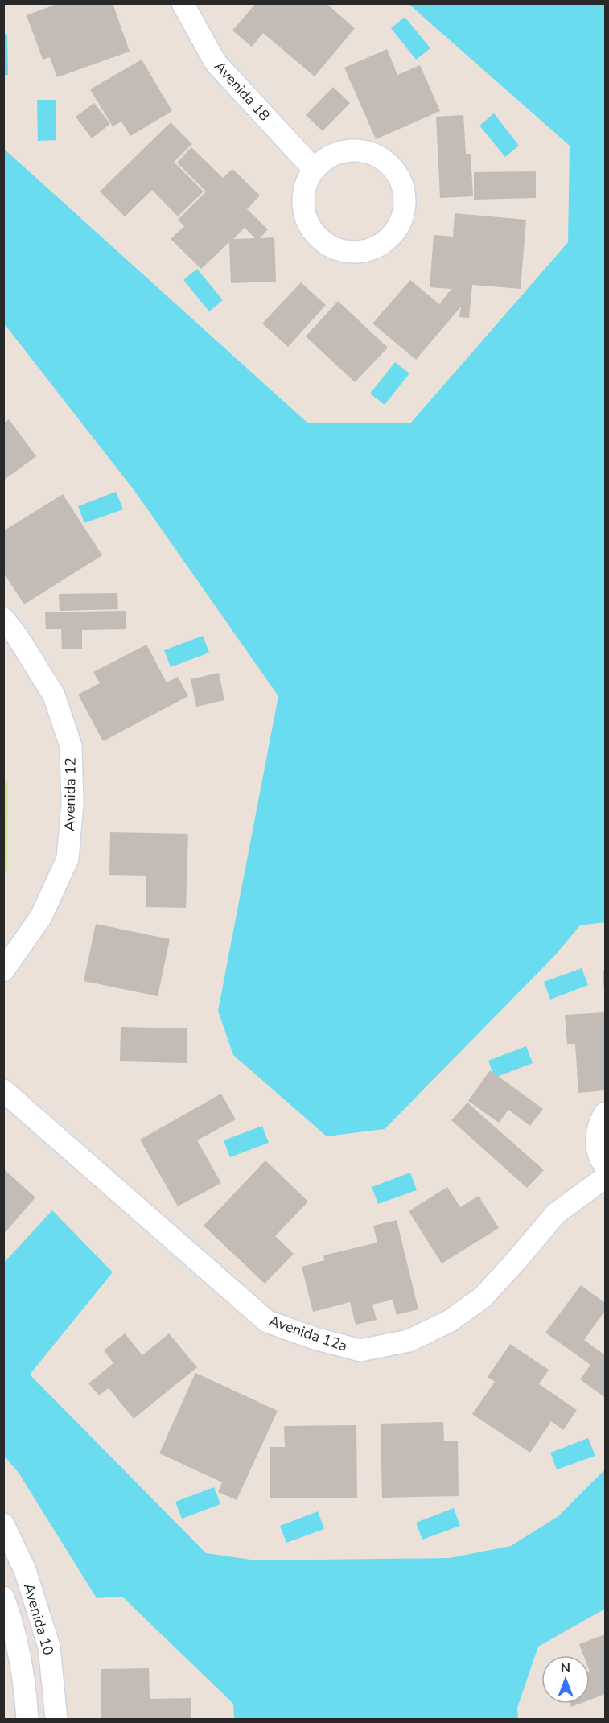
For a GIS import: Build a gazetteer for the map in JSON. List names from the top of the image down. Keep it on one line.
{"streets":{"street":["Avenida 18","Avenida 12","Avenida 12a","Avenida 10"]},"north":"top"}
